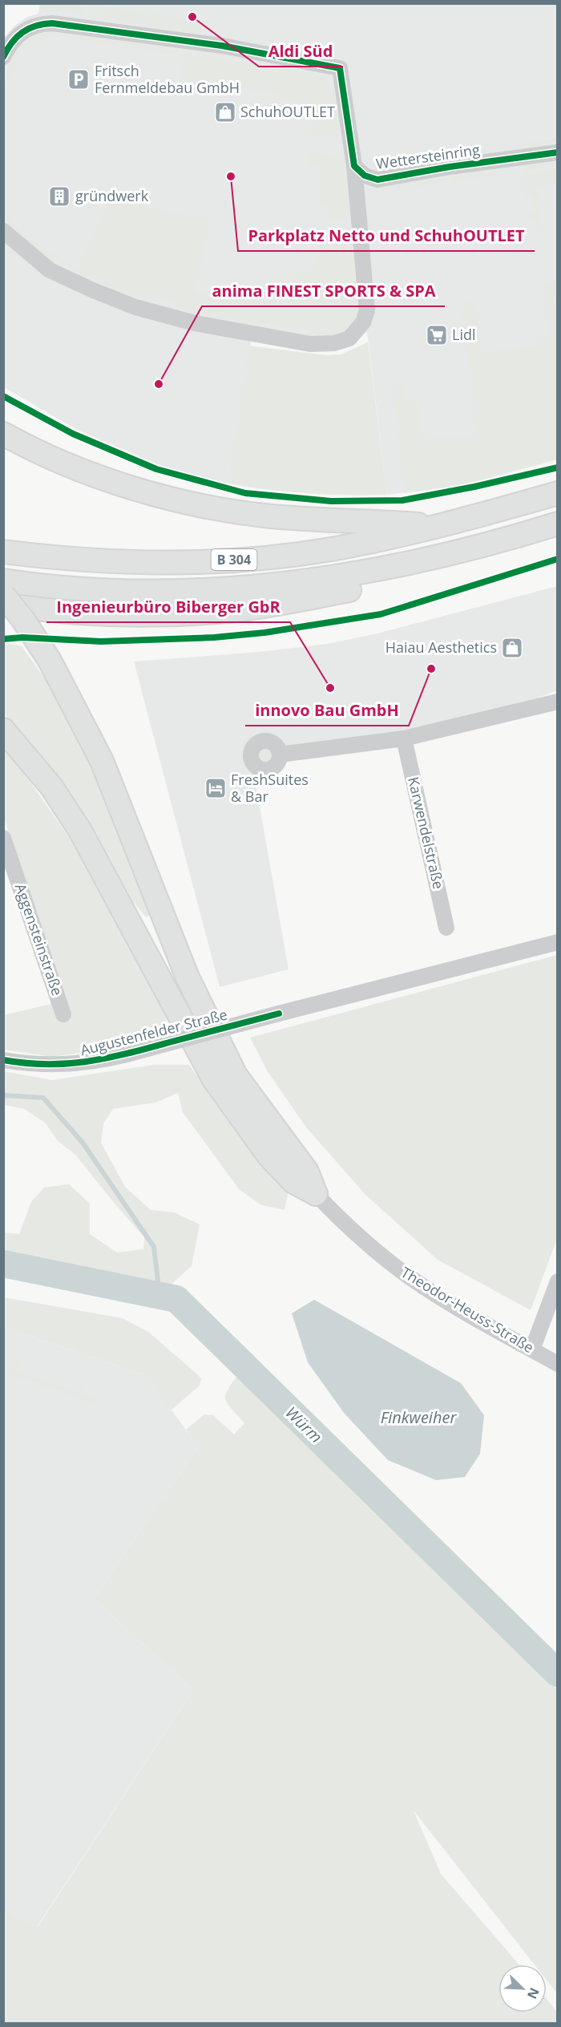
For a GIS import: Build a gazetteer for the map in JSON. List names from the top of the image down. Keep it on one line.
{"streets":{"highway":["B 304"],"street":["Wettersteinring","Karwendelstraße","Aggensteinstraße","Augustenfelder Straße","Theodor-Heuss-Straße"]},"water":["Finkweiher","Würm"],"places":{"other":["Aldi Süd","Parkplatz Netto und SchuhOUTLET","anima FINEST SPORTS & SPA","innovo Bau GmbH","Ingenieurbüro Biberger GbR"],"parking":["Fritsch Fernmeldebau GmbH"],"shop":["SchuhOUTLET","Haiau Aesthetics"],"building":["gründwerk"],"supermarket":["Lidl"],"hotel":["FreshSuites & Bar"]},"north":"bottom right"}
